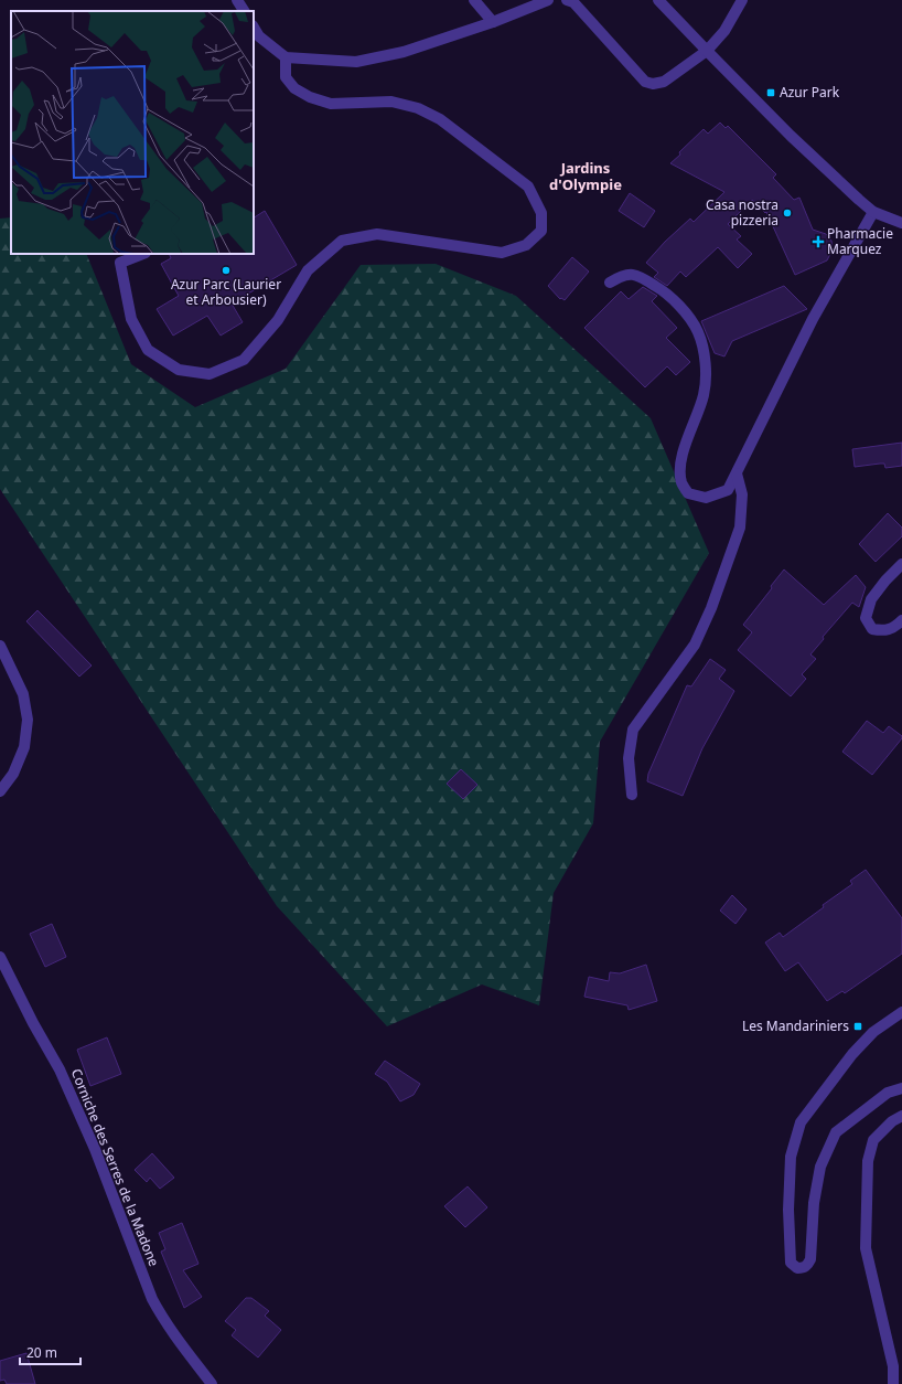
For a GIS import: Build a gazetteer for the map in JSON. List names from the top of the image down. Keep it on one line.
{"streets":{"street":["Corniche des Serres de la Madone"]},"districts":["Jardins d'Olympie"],"places":{"transit":["Azur Park","Les Mandariniers"],"other":["Casa nostra pizzeria","Azur Parc (Laurier et Arbousier)"],"health":["Pharmacie Marquez"]},"scale_bar":"20 m"}
